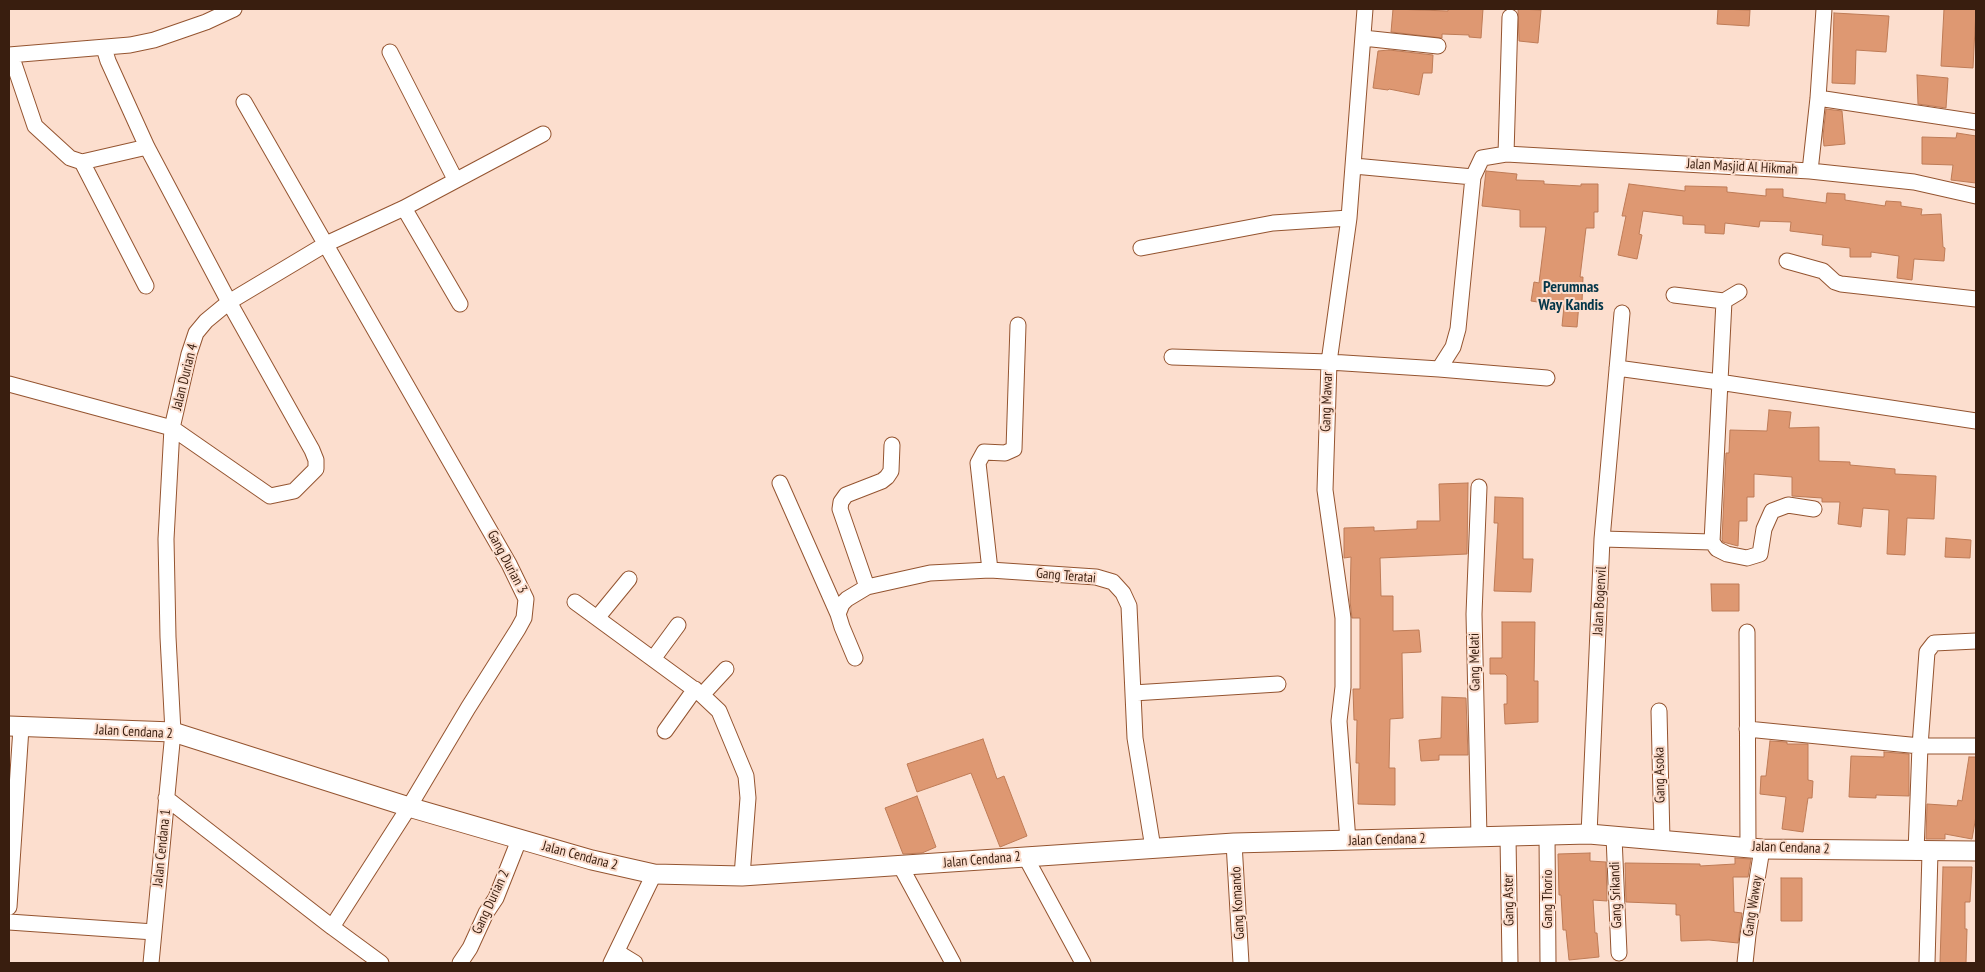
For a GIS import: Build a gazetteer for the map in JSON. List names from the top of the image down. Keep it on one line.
{"streets":{"street":["Jalan Masjid Al Hikmah","Jalan Durian 4","Gang Mawar","Gang Durian 3","Gang Teratai","Jalan Bogenvil","Gang Melati","Jalan Cendana 2","Gang Asoka","Jalan Cendana 1","Gang Srikandi","Gang Thorio","Gang Aster","Gang Durian 2","Gang Komando","Gang Waway"]},"crossings":[["Jalan Durian 4","Gang Durian 3"],["Jalan Durian 4","Jalan Cendana 2"],["Jalan Durian 4","Jalan Cendana 1"],["Gang Mawar","Jalan Cendana 2"],["Gang Durian 3","Jalan Cendana 2"],["Gang Teratai","Jalan Cendana 2"],["Jalan Bogenvil","Jalan Cendana 2"],["Gang Melati","Jalan Cendana 2"],["Jalan Cendana 2","Gang Asoka"],["Jalan Cendana 2","Jalan Cendana 1"],["Jalan Cendana 2","Gang Srikandi"],["Jalan Cendana 2","Gang Thorio"],["Jalan Cendana 2","Gang Aster"],["Jalan Cendana 2","Gang Durian 2"],["Jalan Cendana 2","Gang Komando"],["Jalan Cendana 2","Gang Waway"]],"districts":["Perumnas Way Kandis"]}
